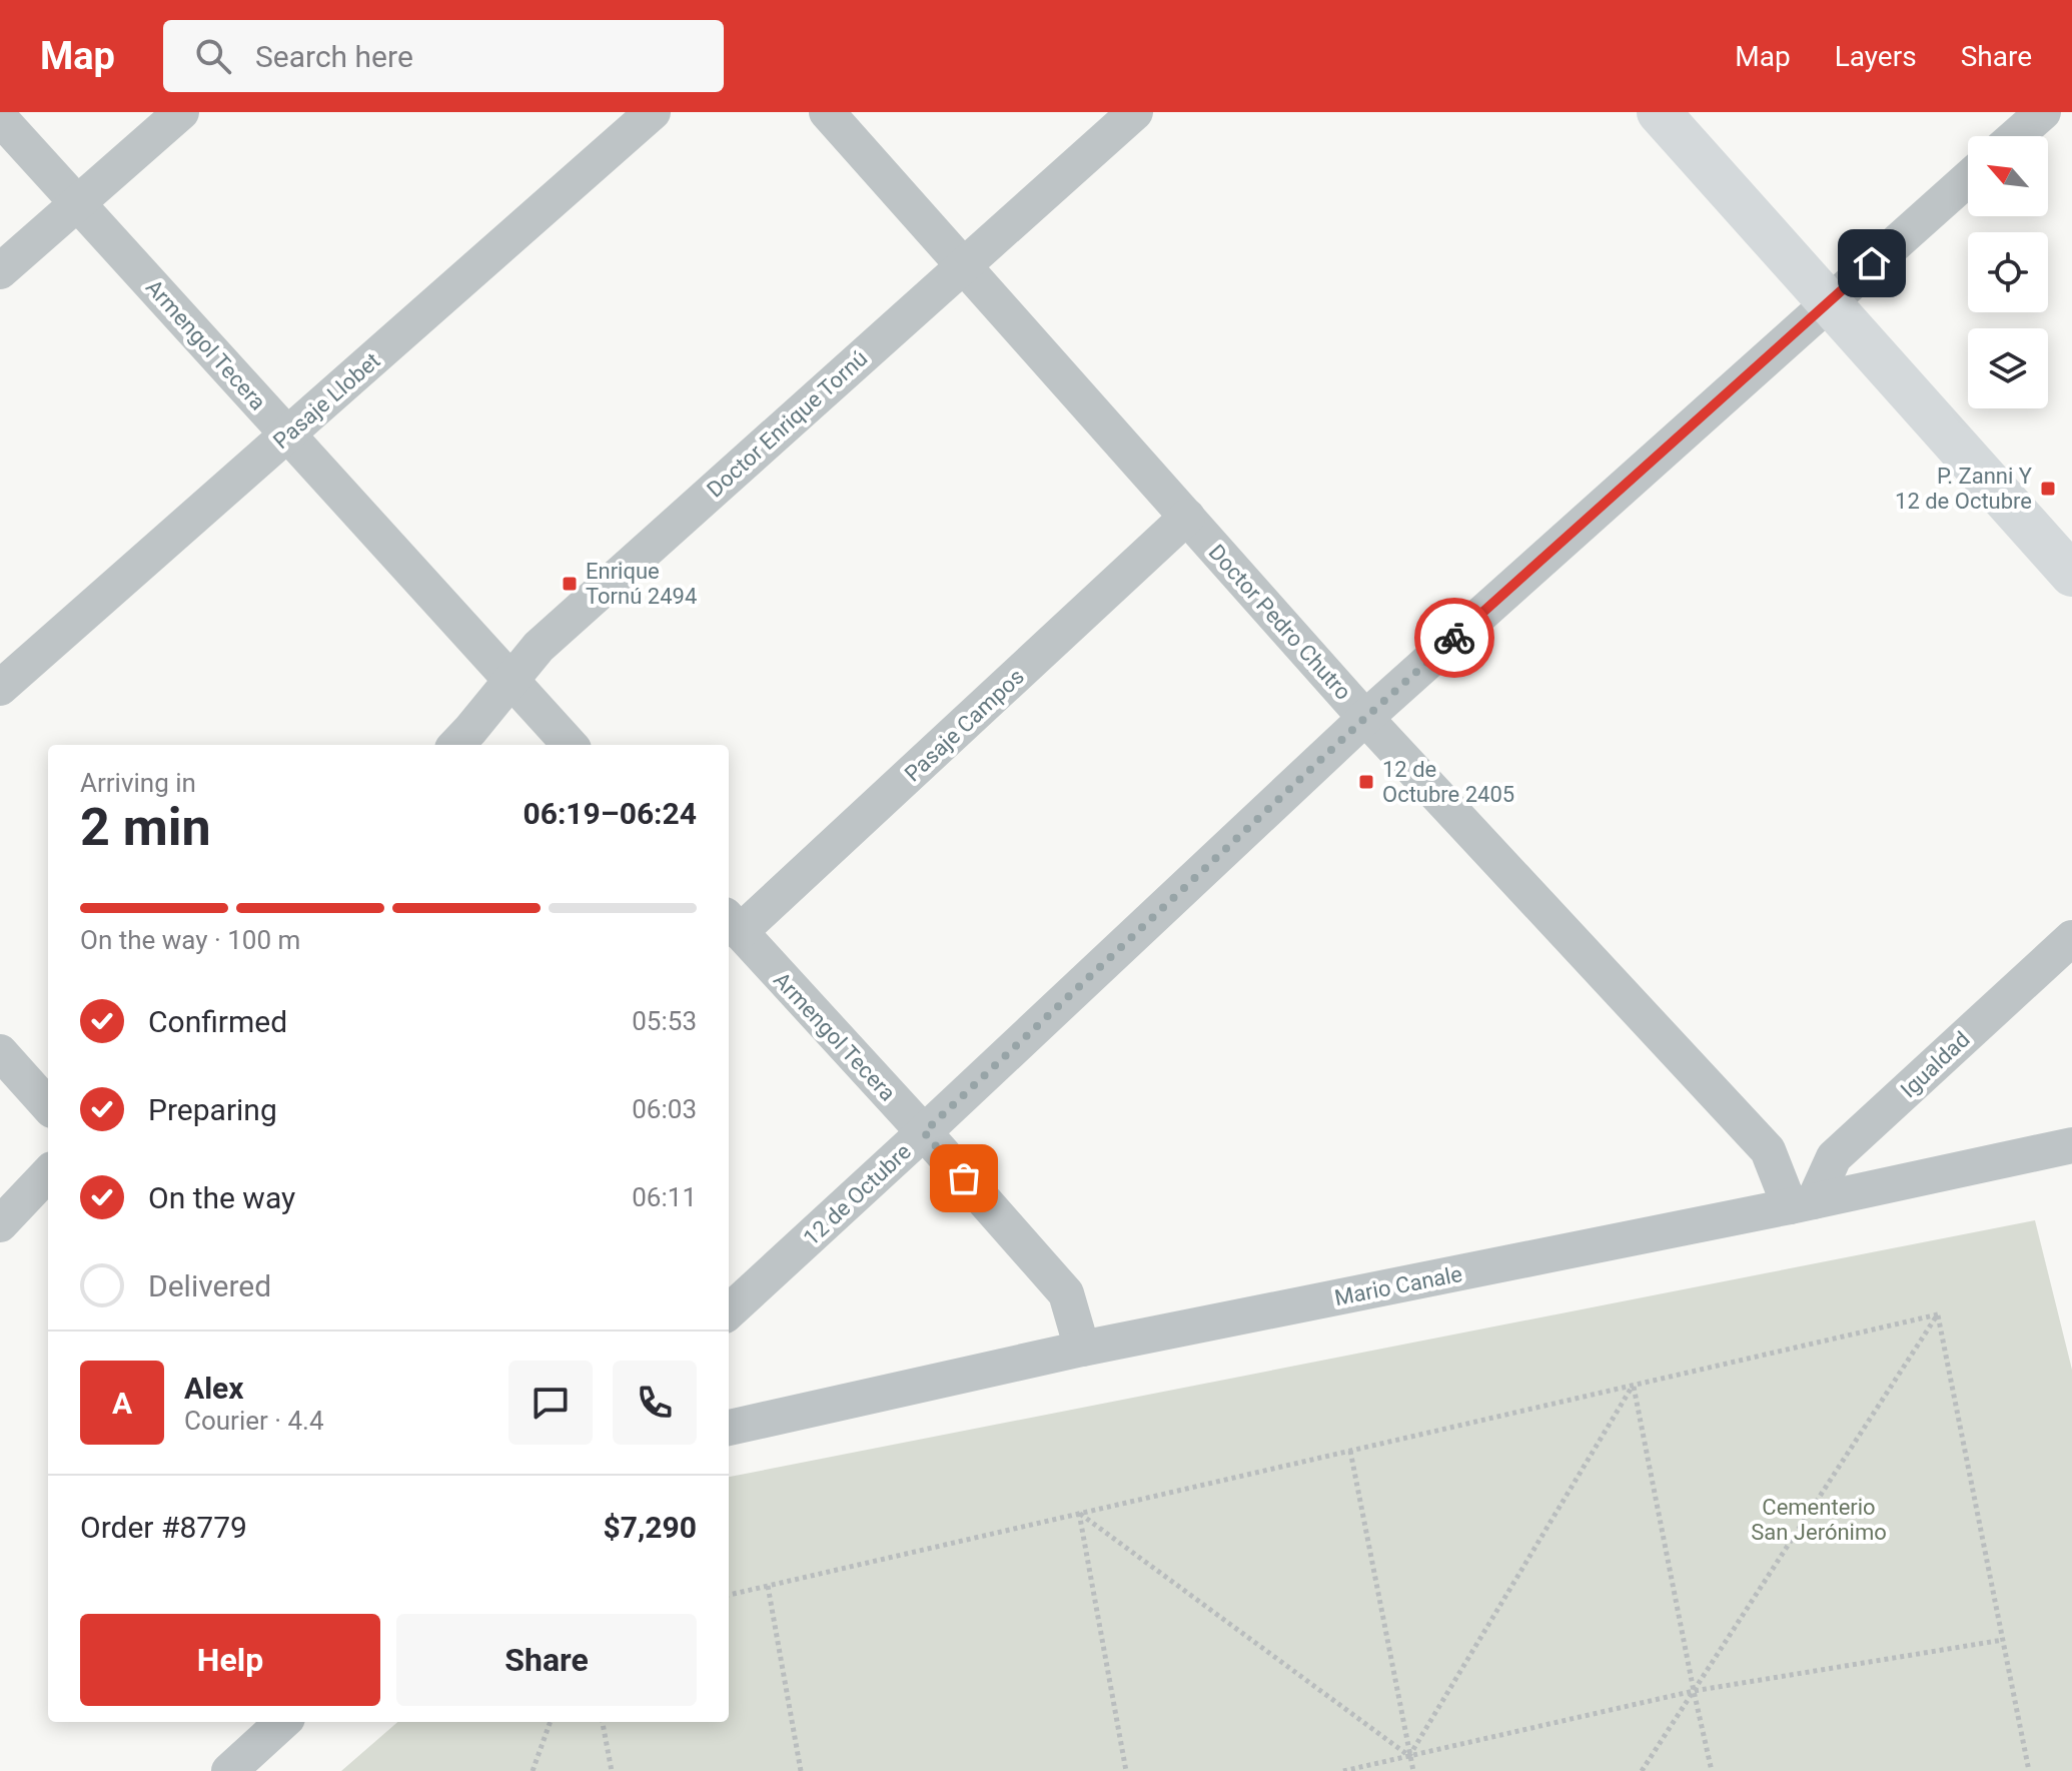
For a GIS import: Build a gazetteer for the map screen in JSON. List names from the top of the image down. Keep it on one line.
{"streets":{"street":["Armengol Tecera","Pasaje Llobet","Doctor Enrique Tornú","Doctor Pedro Chutro","Pasaje Campos","Igualdad","12 de Octubre","Mario Canale"]},"crossings":[["Armengol Tecera","Pasaje Llobet"],["Armengol Tecera","Doctor Enrique Tornú"],["Armengol Tecera","Pasaje Campos"],["Armengol Tecera","12 de Octubre"],["Armengol Tecera","Mario Canale"],["Doctor Enrique Tornú","Doctor Pedro Chutro"],["Doctor Pedro Chutro","Pasaje Campos"],["Doctor Pedro Chutro","Igualdad"],["Doctor Pedro Chutro","12 de Octubre"],["Doctor Pedro Chutro","Mario Canale"],["Igualdad","Mario Canale"]],"parks":["Cementerio San Jerónimo"],"places":{"transit":["P. Zanni Y 12 de Octubre","Enrique Tornú 2494","12 de Octubre 2405"]},"north":"top left","page":{"header":"Map","search":"Search here","nav":["Map","Layers","Share"],"heading":["2 min","Arriving in","06:19–06:24"],"panel":["Alex","Courier · 4.4","Order #8779","$7,290"],"bar":"On the way · 100 m","list":[["Confirmed","05:53"],["Preparing","06:03"],["On the way","06:11"],"Delivered"],"round":"A","buttons":["Help","Share"]}}
